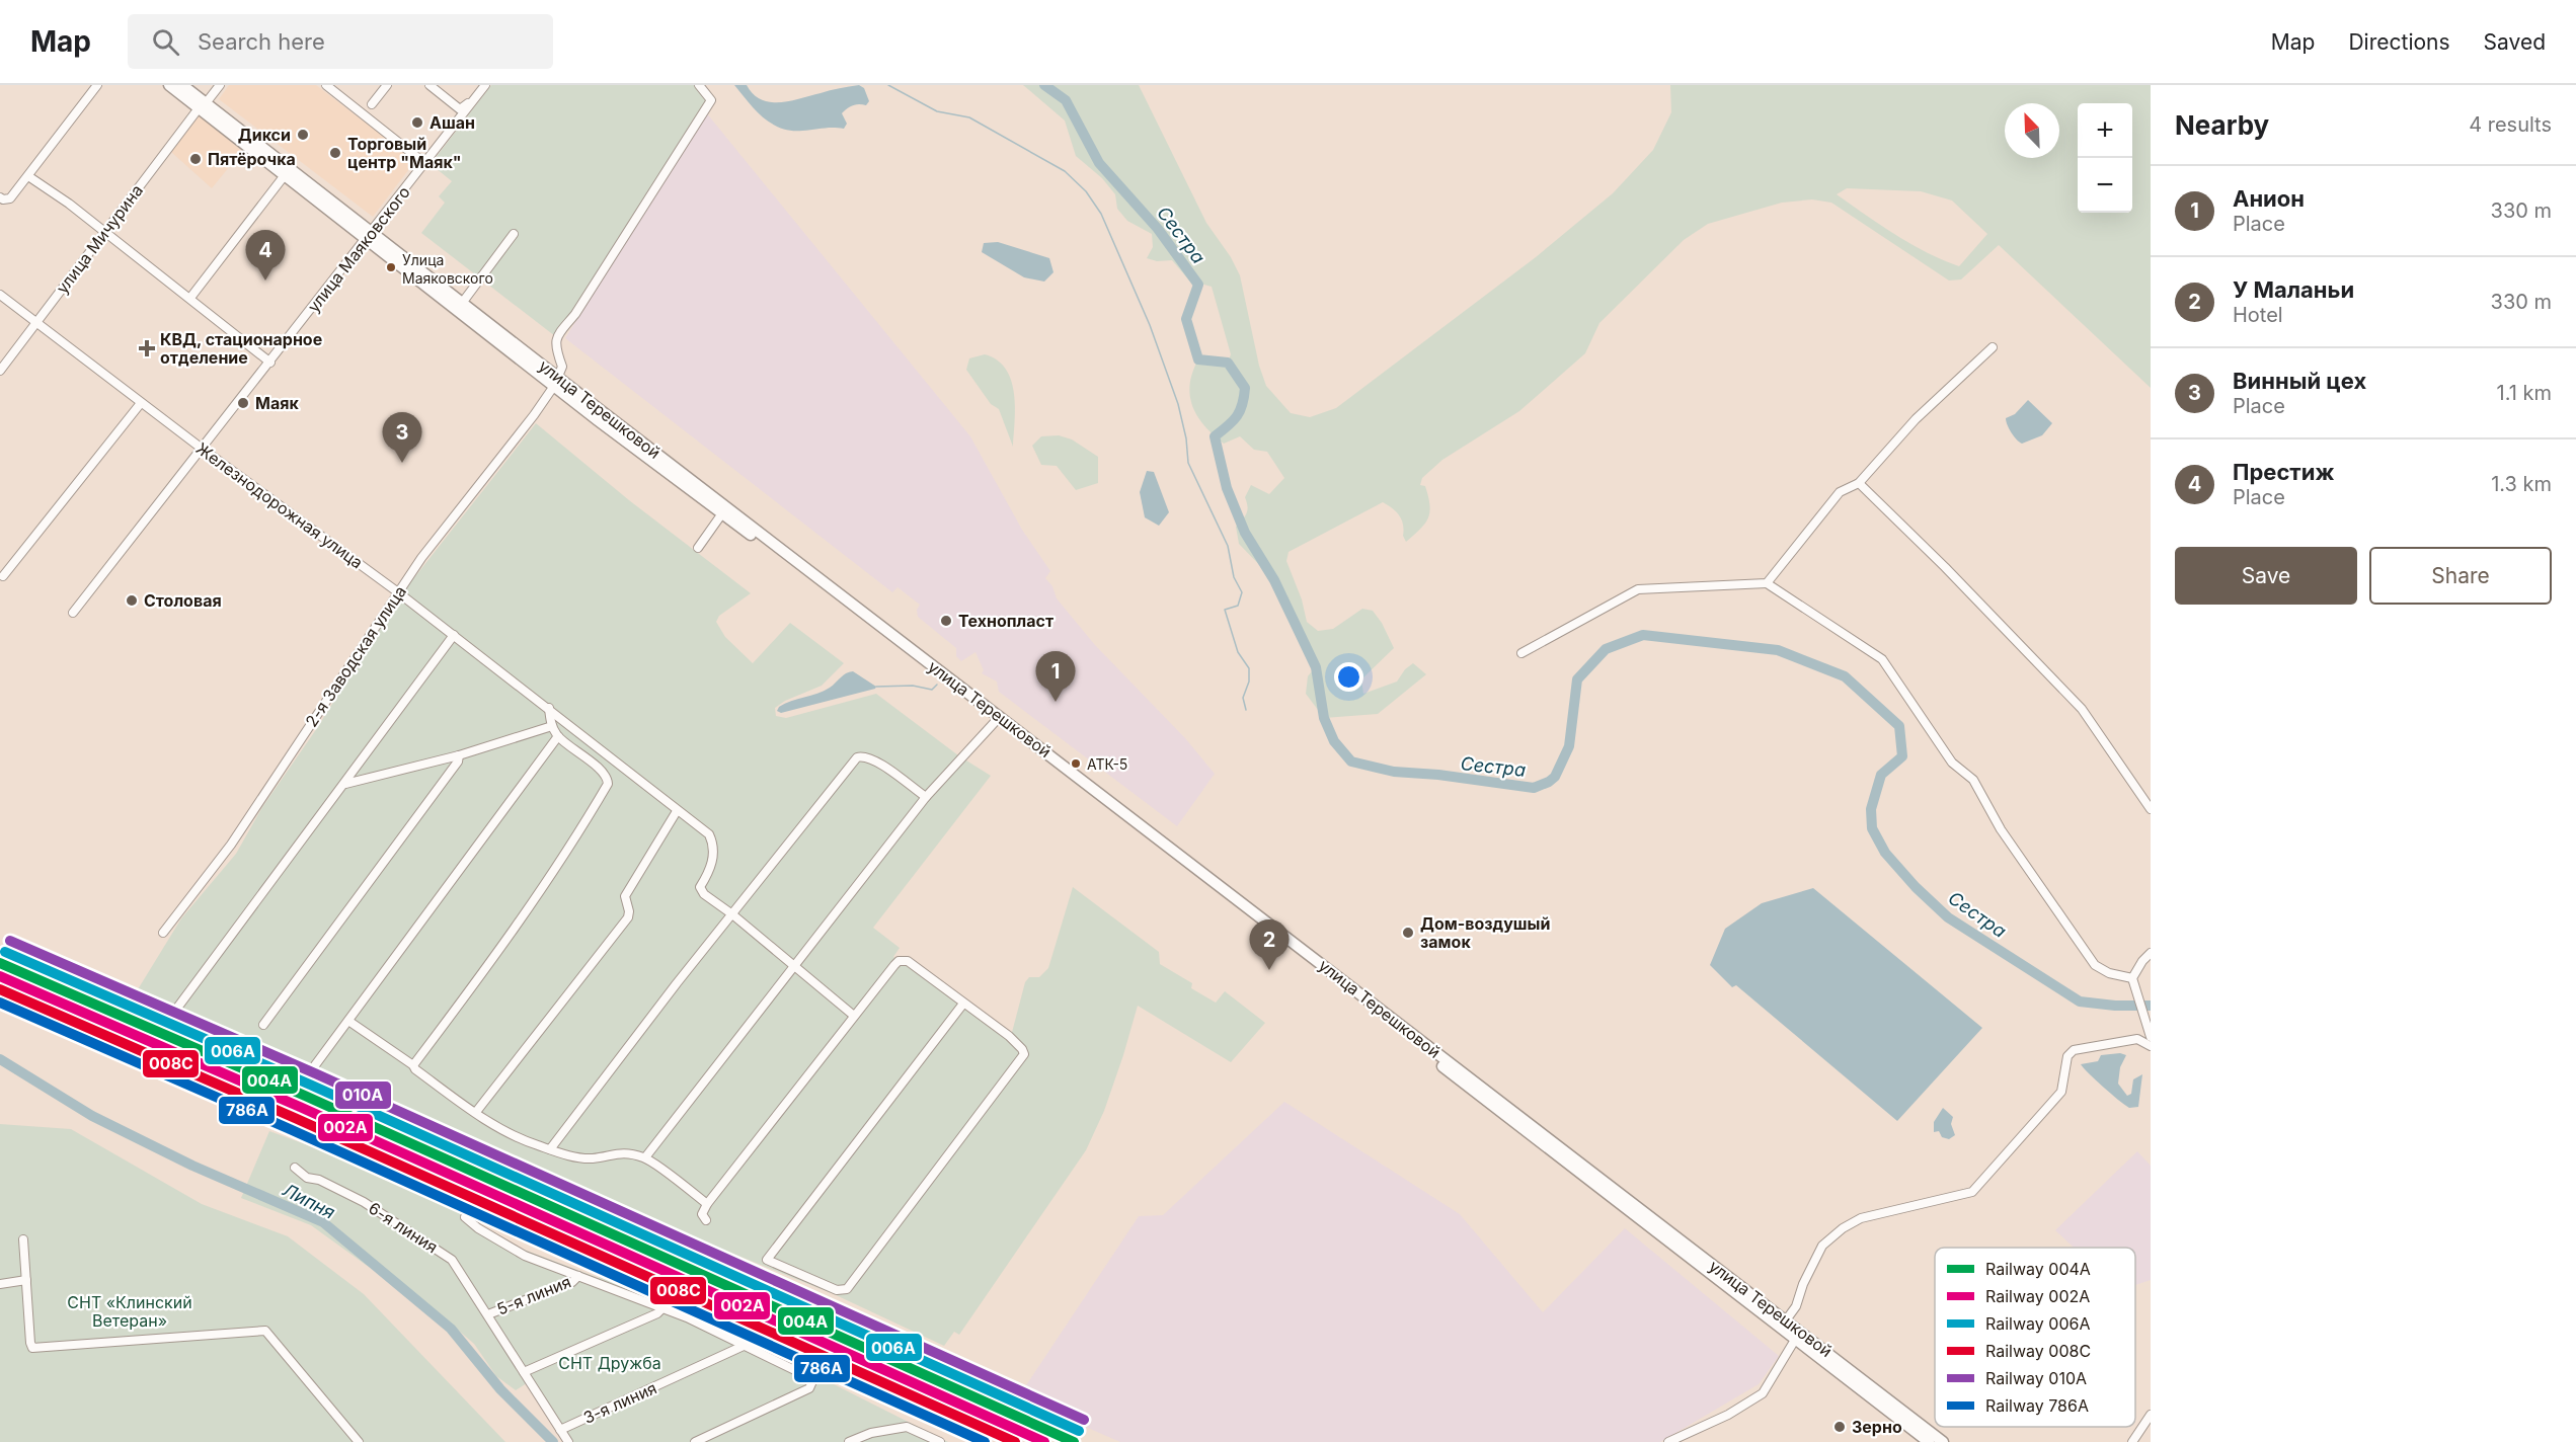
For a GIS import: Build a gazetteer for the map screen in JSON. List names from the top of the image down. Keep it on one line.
{"streets":{"highway":["улица Терешковой"],"street":["улица Мичурина","улица Маяковского","Железнодорожная улица","2-я Заводская улица","6-я линия","5-я линия","3-я линия"]},"crossings":[["улица Мичурина","улица Терешковой"],["улица Мичурина","Железнодорожная улица"],["улица Маяковского","улица Терешковой"],["улица Маяковского","Железнодорожная улица"],["улица Терешковой","2-я Заводская улица"],["Железнодорожная улица","2-я Заводская улица"],["6-я линия","5-я линия"],["6-я линия","3-я линия"]],"water":["Сестра","Липня"],"parks":["СНТ «Клинский Ветеран»","СНТ Дружба"],"places":{"other":["Ашан","Дикси","Торговый центр \"Маяк\"","Пятёрочка","Улица Маяковского","Маяк","Столовая","Технопласт","АТК-5","Дом-воздушый замок","Зерно"],"health":["КВД, стационарное отделение"]},"lines":["rail line 010А","rail line 006А","rail line 004А","rail line 002А","rail line 008С","rail line 786А"],"legend":["Railway 004А","Railway 002А","Railway 006А","Railway 008С","Railway 010А","Railway 786А"],"north":"top left","page":{"header":"Map","search":"Search here","nav":["Map","Directions","Saved"],"heading":["Nearby","4 results"],"map_buttons":["+","−"],"list":[{"mark":"1","name":"Анион","note":"Place","value":"330 m"},{"mark":"2","name":"У Маланьи","note":"Hotel","value":"330 m"},{"mark":"3","name":"Винный цех","note":"Place","value":"1.1 km"},{"mark":"4","name":"Престиж","note":"Place","value":"1.3 km"}],"pins":["4","3","1","2"],"buttons":["Save","Share"]}}
